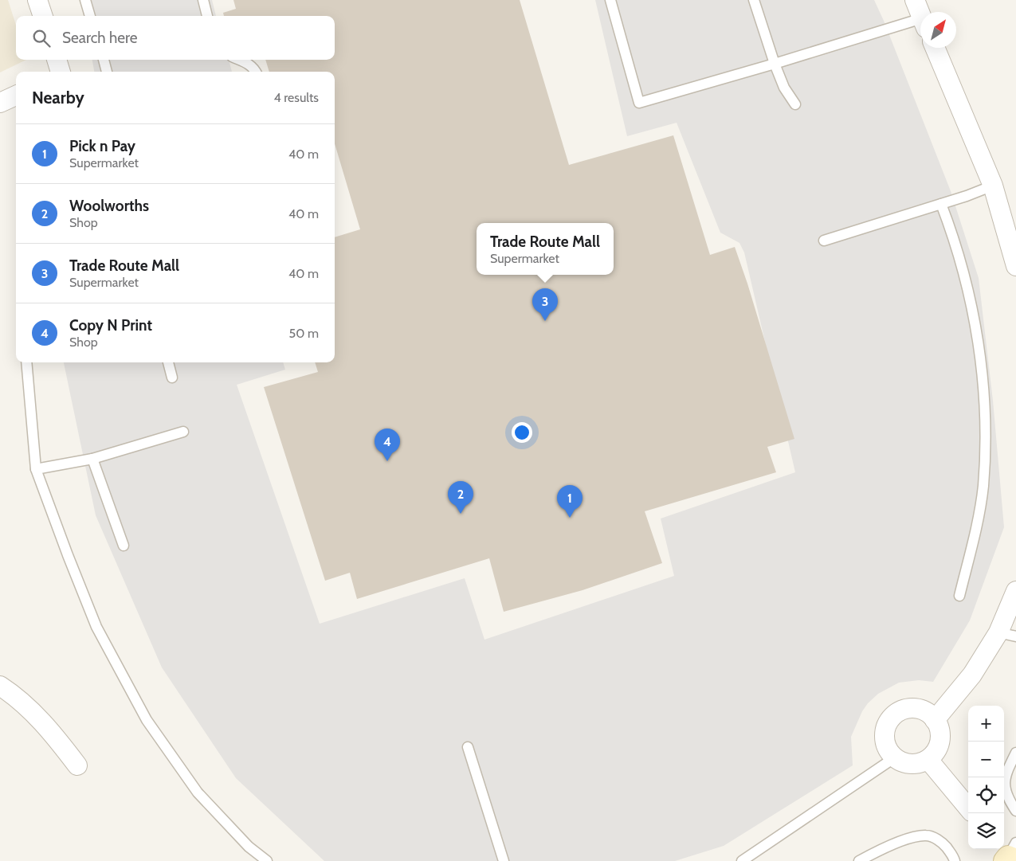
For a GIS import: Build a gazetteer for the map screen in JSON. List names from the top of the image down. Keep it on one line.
{"north":"top right","page":{"search":"Search here","heading":["Nearby","4 results"],"list":[{"mark":"1","name":"Pick n Pay","note":"Supermarket","value":"40 m"},{"mark":"2","name":"Woolworths","note":"Shop","value":"40 m"},{"mark":"3","name":"Trade Route Mall","note":"Supermarket","value":"40 m"},{"mark":"4","name":"Copy N Print","note":"Shop","value":"50 m"}],"popup":["Trade Route Mall","Supermarket"],"pins":["3","4","2","1"],"map_buttons":["+","−"]}}
